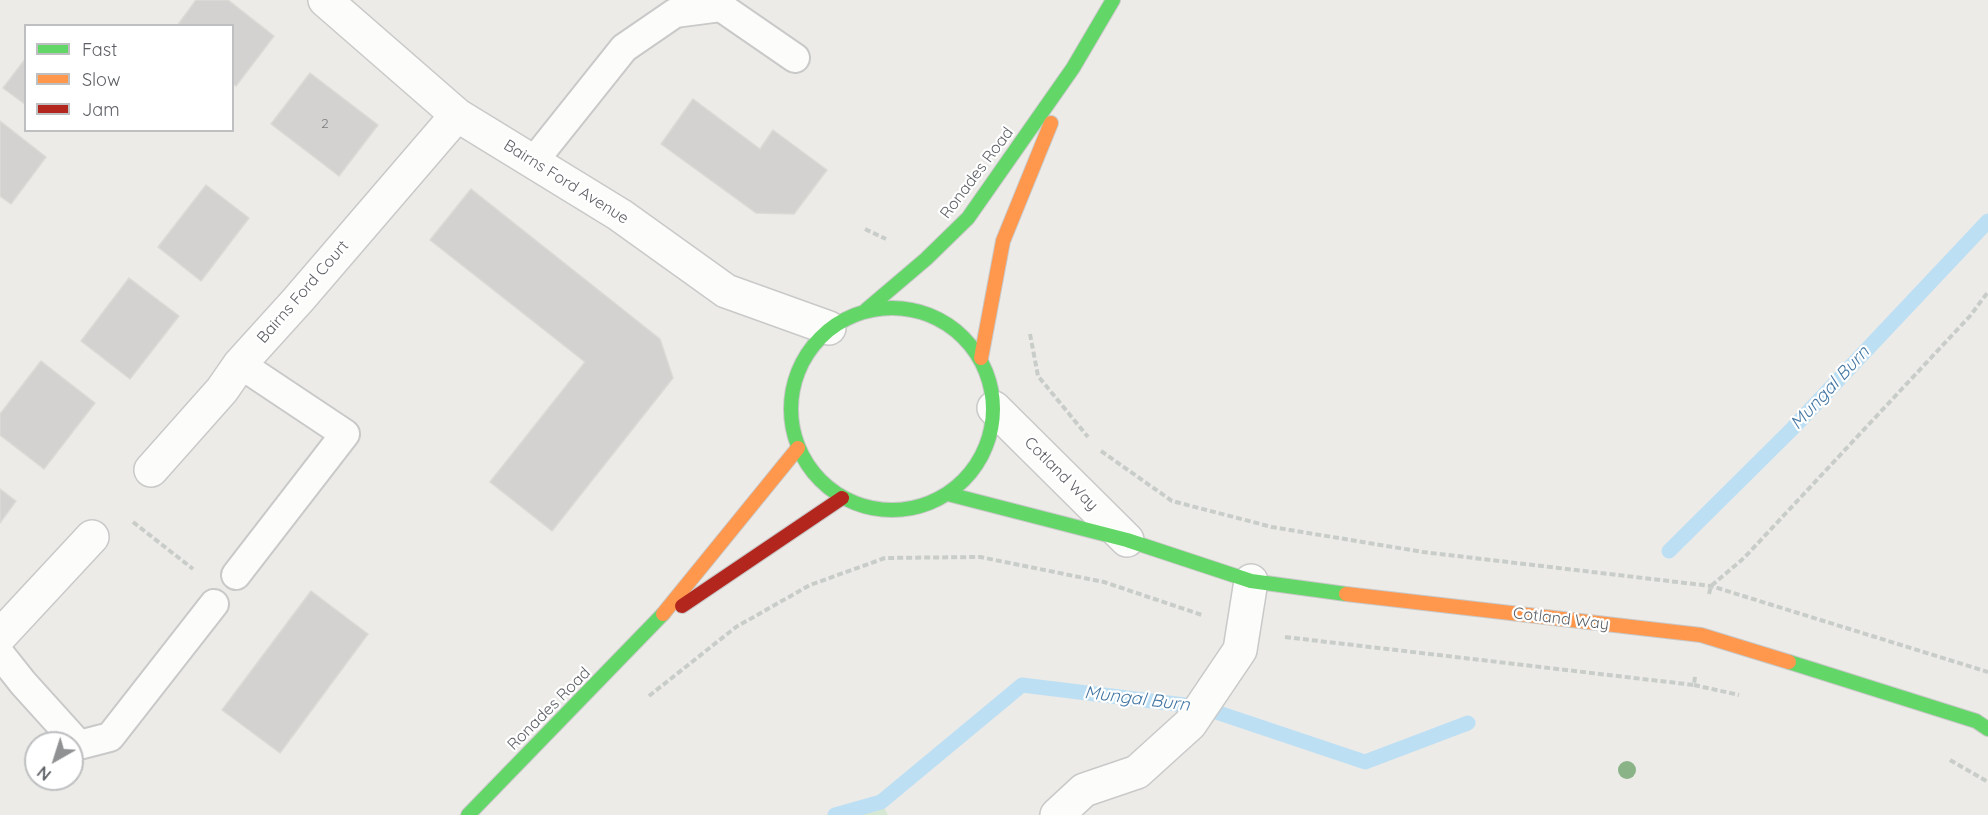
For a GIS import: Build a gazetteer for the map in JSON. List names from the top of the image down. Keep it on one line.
{"streets":{"main road":["Ronades Road","Cotland Way"],"street":["Bairns Ford Avenue","Bairns Ford Court"]},"crossings":[["Ronades Road","Bairns Ford Avenue"],["Ronades Road","Cotland Way"],["Bairns Ford Avenue","Bairns Ford Court"],["Bairns Ford Avenue","Cotland Way"]],"water":["Mungal Burn"],"house_numbers":["2"],"legend":["Fast","Slow","Jam"],"north":"bottom left"}
